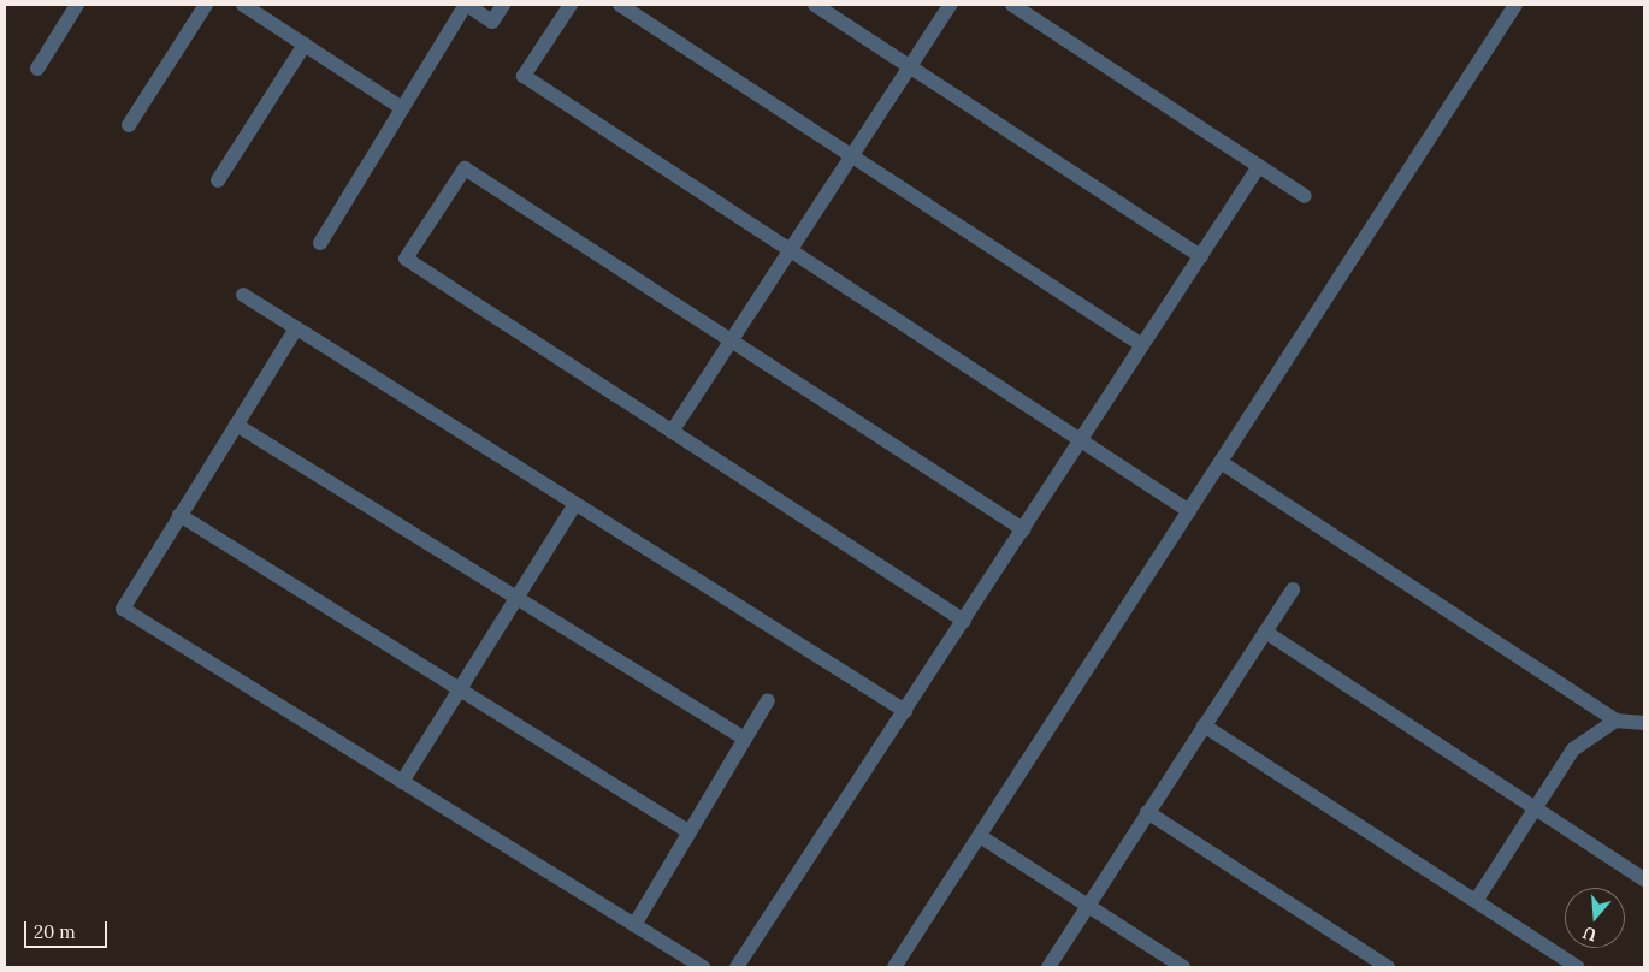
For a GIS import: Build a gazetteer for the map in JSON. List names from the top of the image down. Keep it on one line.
{"scale_bar":"20 m","north":"bottom"}
